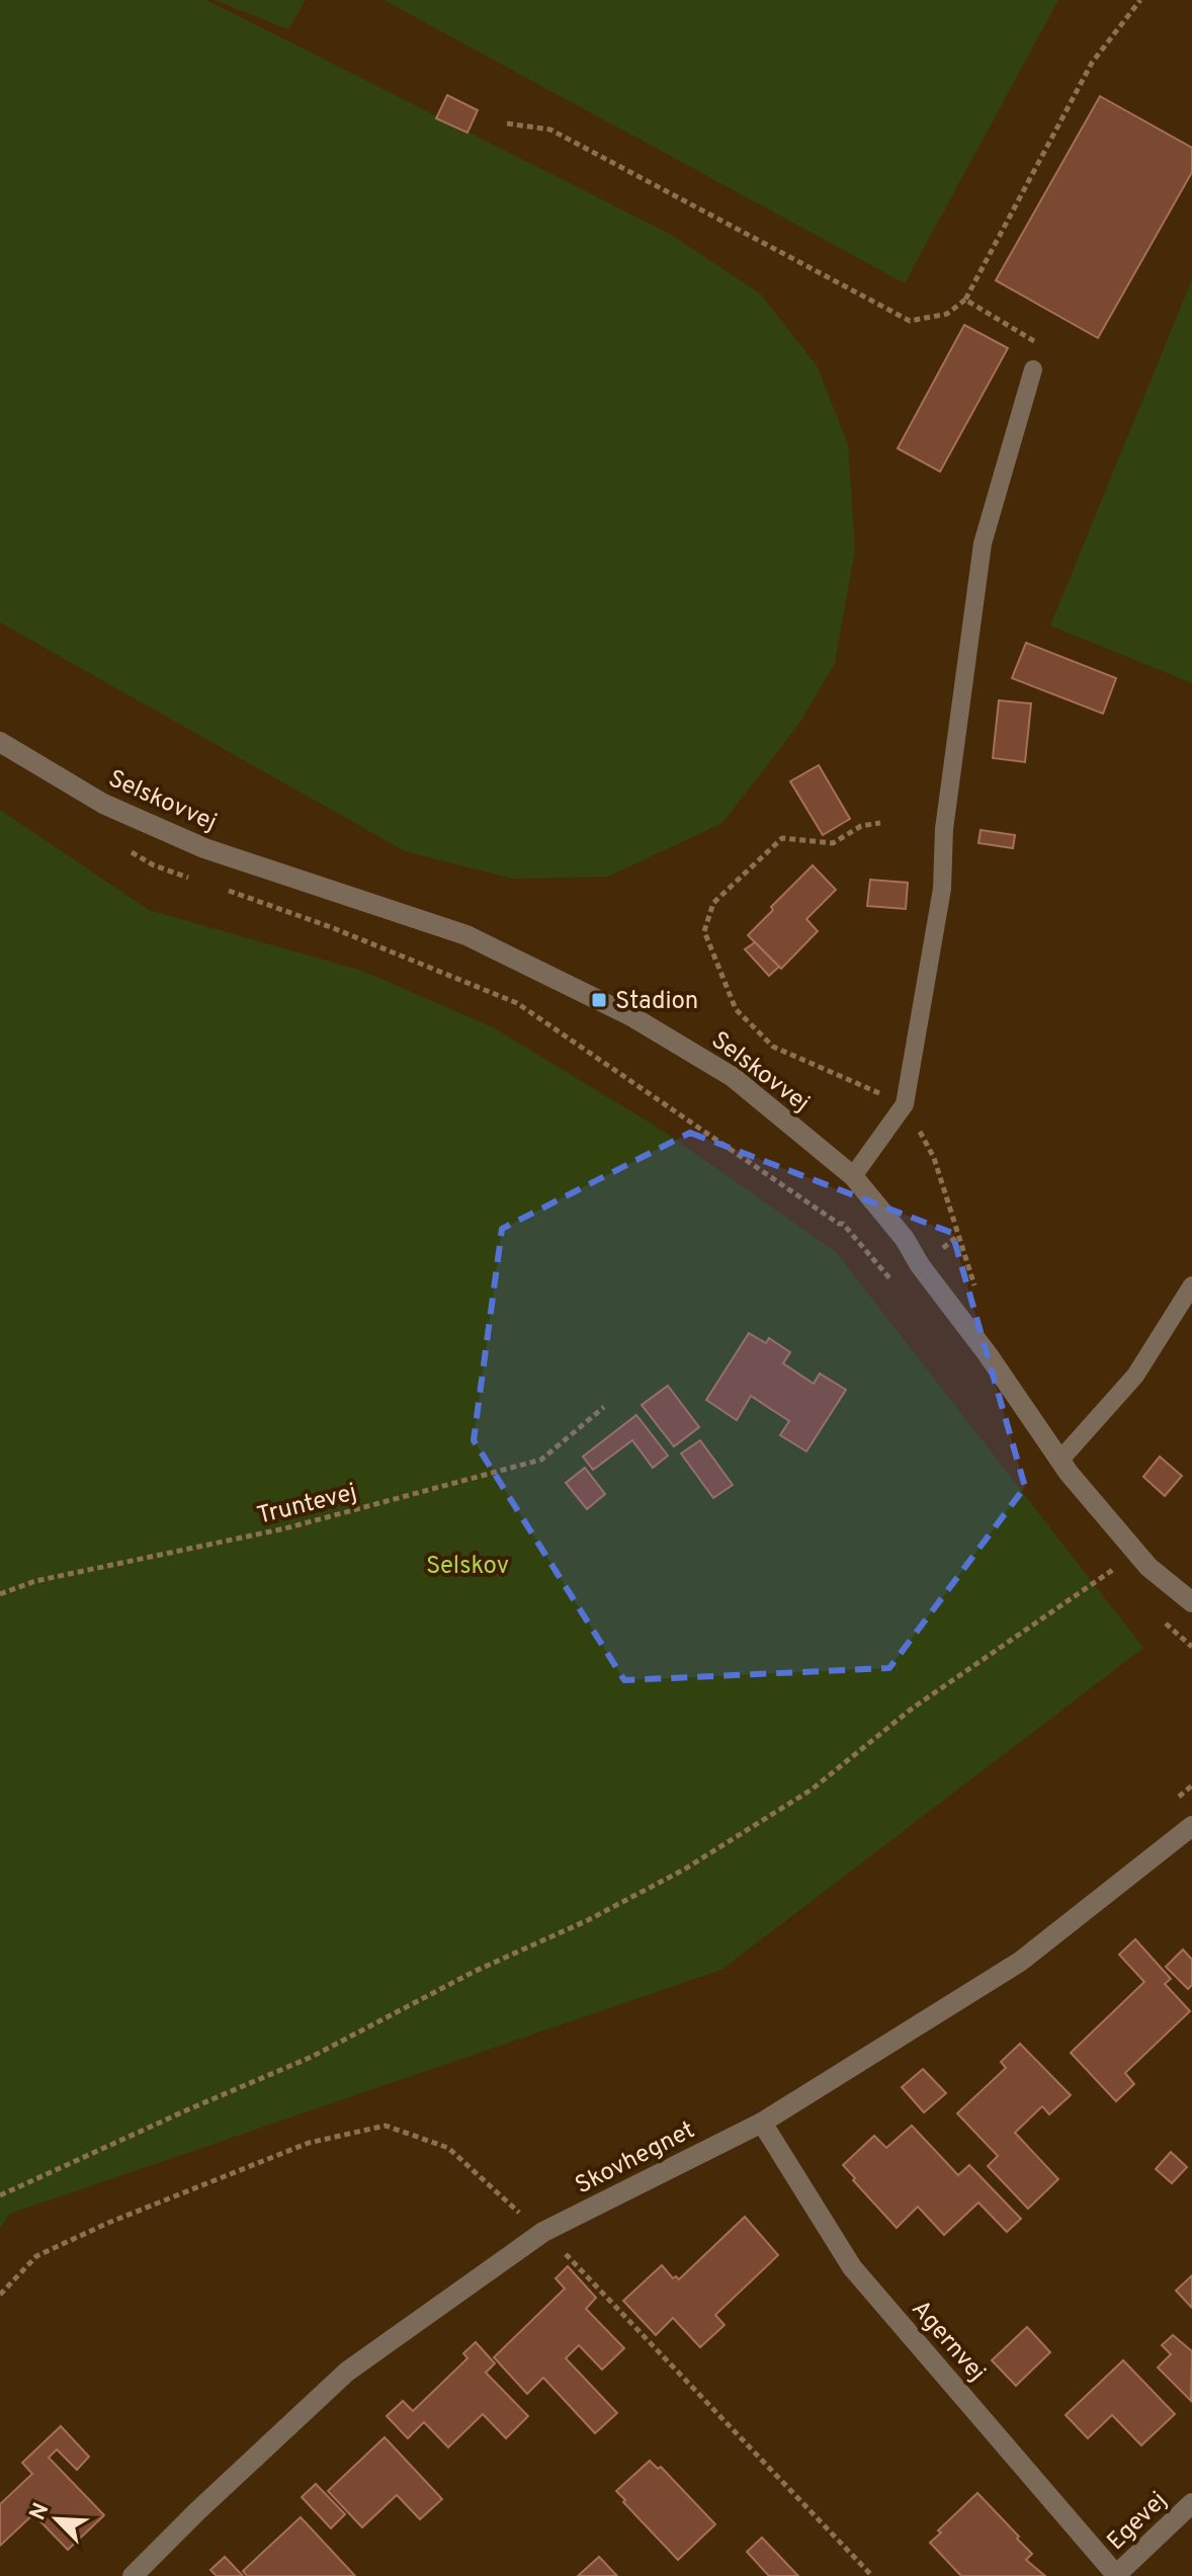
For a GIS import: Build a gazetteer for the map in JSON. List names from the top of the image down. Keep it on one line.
{"streets":{"street":["Selskovvej","Skovhegnet","Agernvej","Egevej"],"path":["Truntevej"]},"crossings":[["Skovhegnet","Agernvej"],["Agernvej","Egevej"]],"parks":["Selskov"],"places":{"transit":["Stadion"]},"north":"top left"}
